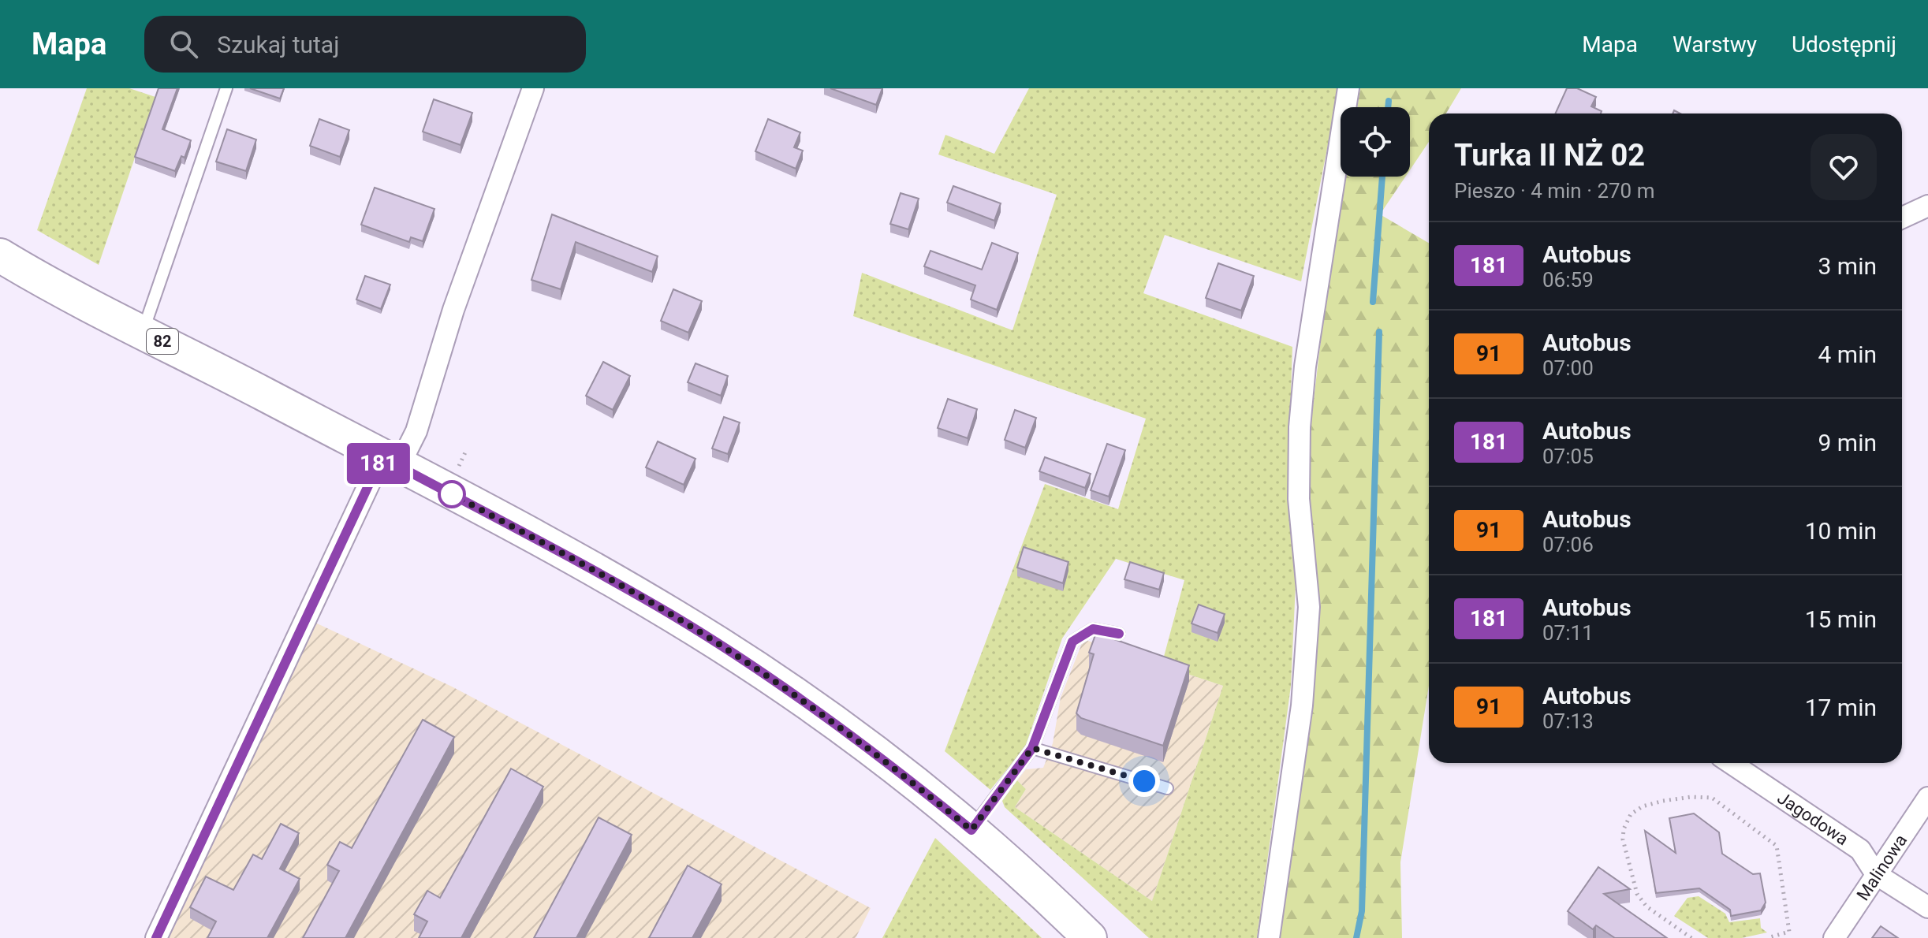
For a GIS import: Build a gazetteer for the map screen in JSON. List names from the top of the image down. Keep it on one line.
{"streets":{"main road":["82"],"street":["Jagodowa","Malinowa"]},"crossings":[["Jagodowa","Malinowa"]],"lines":["bus line 181"],"page":{"header":"Mapa","search":"Szukaj tutaj","nav":["Mapa","Warstwy","Udostępnij"],"on_map":"181","heading":["Turka II NŻ 02","Pieszo · 4 min · 270 m"],"list":[{"mark":"181","name":"Autobus","note":"06:59","value":"3 min"},{"mark":"91","name":"Autobus","note":"07:00","value":"4 min"},{"mark":"181","name":"Autobus","note":"07:05","value":"9 min"},{"mark":"91","name":"Autobus","note":"07:06","value":"10 min"},{"mark":"181","name":"Autobus","note":"07:11","value":"15 min"},{"mark":"91","name":"Autobus","note":"07:13","value":"17 min"}]}}
